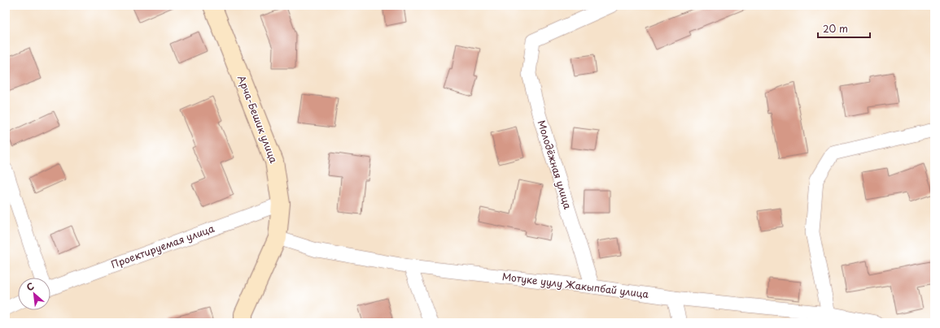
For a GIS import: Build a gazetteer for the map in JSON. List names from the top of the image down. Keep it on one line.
{"streets":{"street":["Арча-Бешик улица","Молодёжная улица","Проектируемая улица","Мотуке уулу Жакыпбай улица"]},"crossings":[["Арча-Бешик улица","Проектируемая улица"],["Арча-Бешик улица","Мотуке уулу Жакыпбай улица"],["Молодёжная улица","Мотуке уулу Жакыпбай улица"]],"scale_bar":"20 m","north":"top left"}
